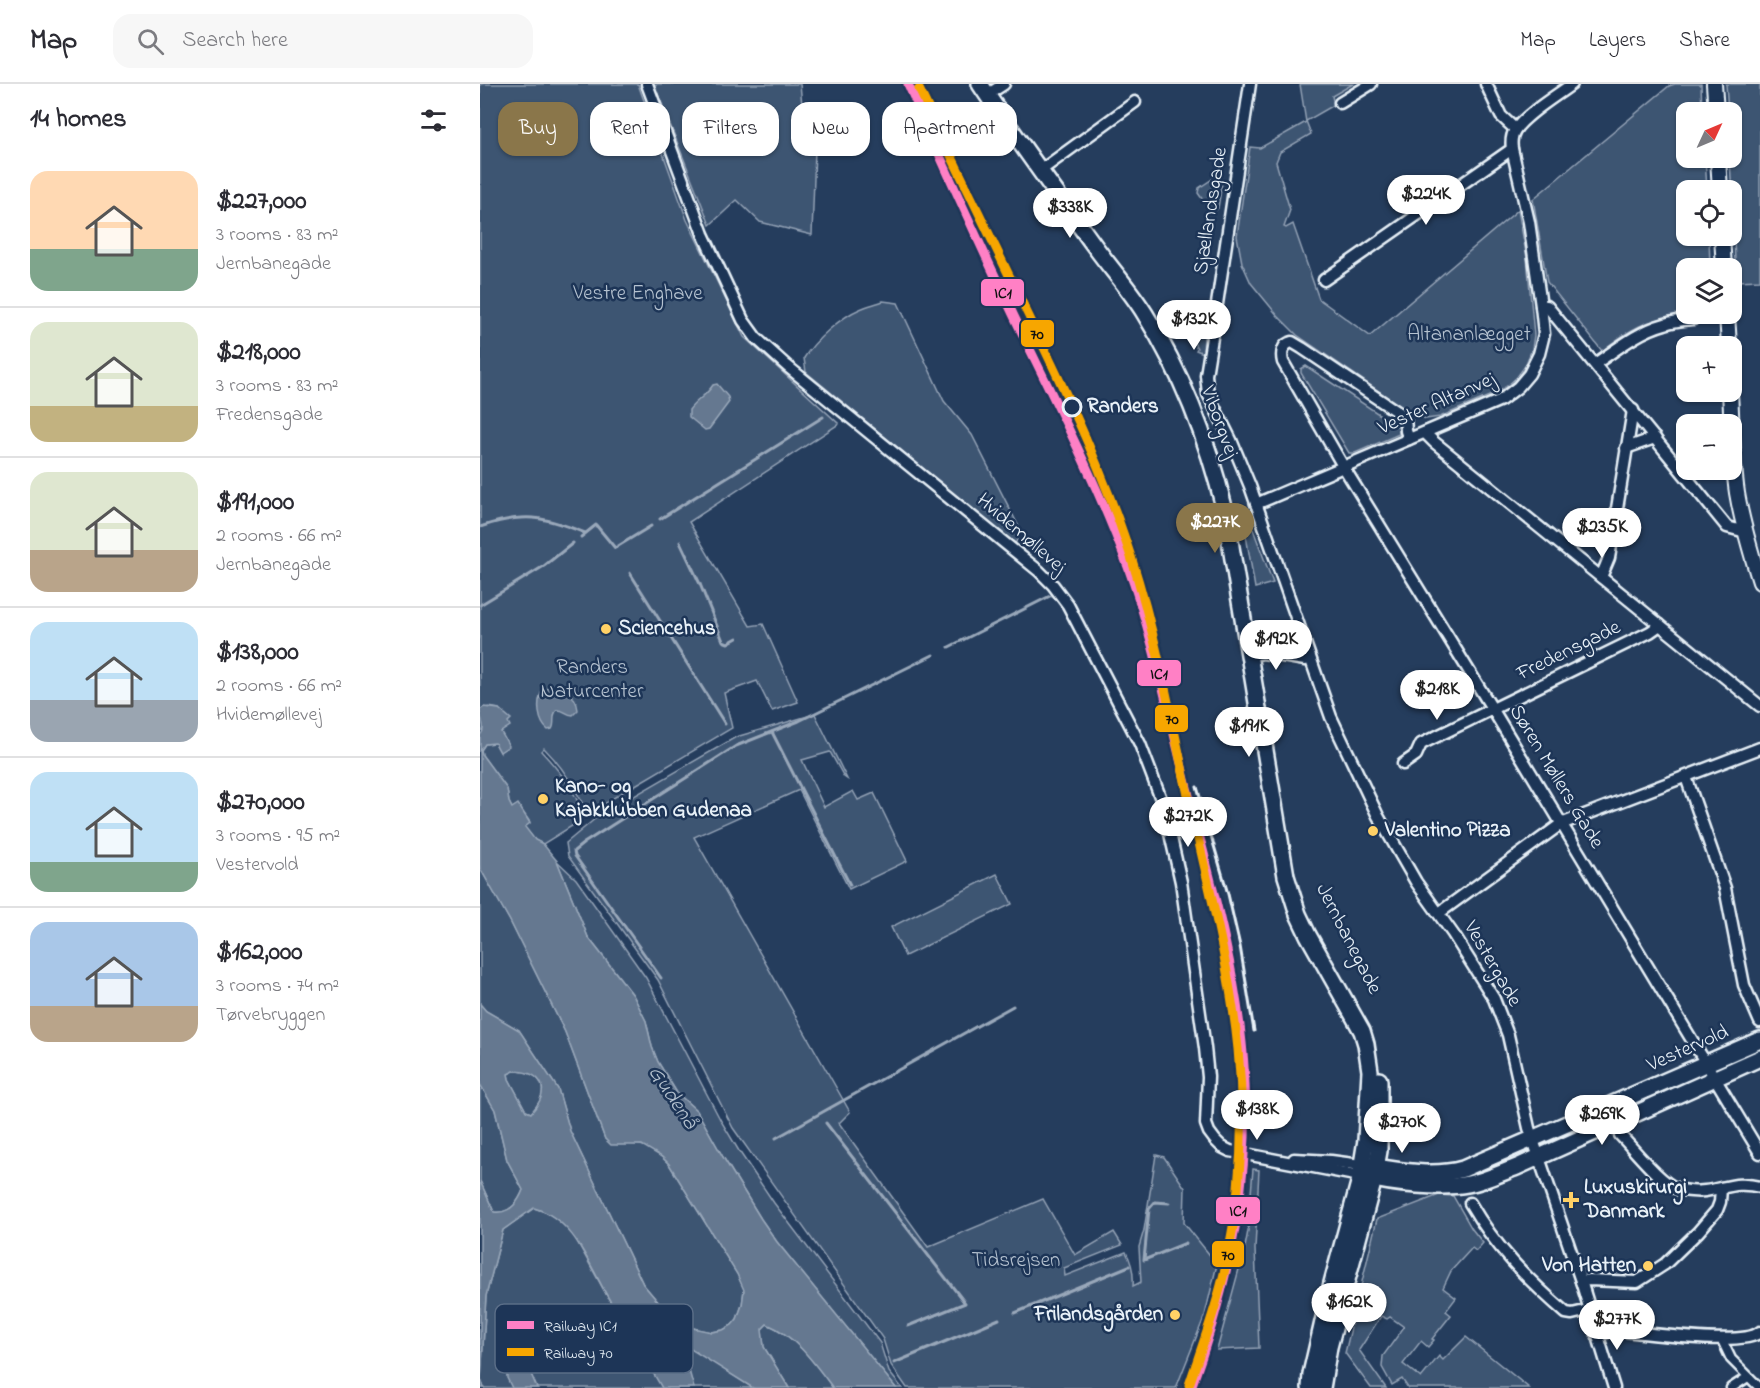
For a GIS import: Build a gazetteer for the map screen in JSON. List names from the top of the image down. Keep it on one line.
{"streets":{"main road":["Viborgvej","Jernbanegade","Vestervold"],"street":["Sjællandsgade","Vester Altanvej","Hvidemøllevej","Fredensgade","Søren Møllers Gade","Vestergade"]},"crossings":[["Sjællandsgade","Vestergade"],["Vester Altanvej","Søren Møllers Gade"],["Vester Altanvej","Vestergade"],["Viborgvej","Jernbanegade"],["Hvidemøllevej","Jernbanegade"],["Hvidemøllevej","Vestervold"],["Fredensgade","Søren Møllers Gade"],["Søren Møllers Gade","Vestervold"],["Jernbanegade","Vestervold"],["Vestergade","Vestervold"]],"water":["Gudenå"],"parks":["Vestre Enghave","Altananlægget","Randers Naturcenter","Tidsrejsen"],"places":{"other":["Randers","Sciencehus","Kano- og Kajakklubben Gudenaa","Valentino Pizza","Von Hatten","Frilandsgården"],"health":["Luxuskirurgi Danmark"]},"lines":["rail line IC1","rail line 70"],"legend":["Railway IC1","Railway 70"],"north":"top right","page":{"header":"Map","search":"Search here","nav":["Map","Layers","Share"],"heading":"14 homes","map_buttons":["+","−"],"chip":["Buy","Rent","Filters","New","Apartment"],"list":[{"name":"$227,000","note":"3 rooms · 83 m² · Jernbanegade"},{"name":"$218,000","note":"3 rooms · 83 m² · Fredensgade"},{"name":"$191,000","note":"2 rooms · 66 m² · Jernbanegade"},{"name":"$138,000","note":"2 rooms · 66 m² · Hvidemøllevej"},{"name":"$270,000","note":"3 rooms · 95 m² · Vestervold"},{"name":"$162,000","note":"3 rooms · 74 m² · Tørvebryggen"}],"price":["$224K","$338K","$132K","$227K","$235K","$192K","$218K","$191K","$272K","$138K","$269K","$270K","$162K","$277K"]}}
